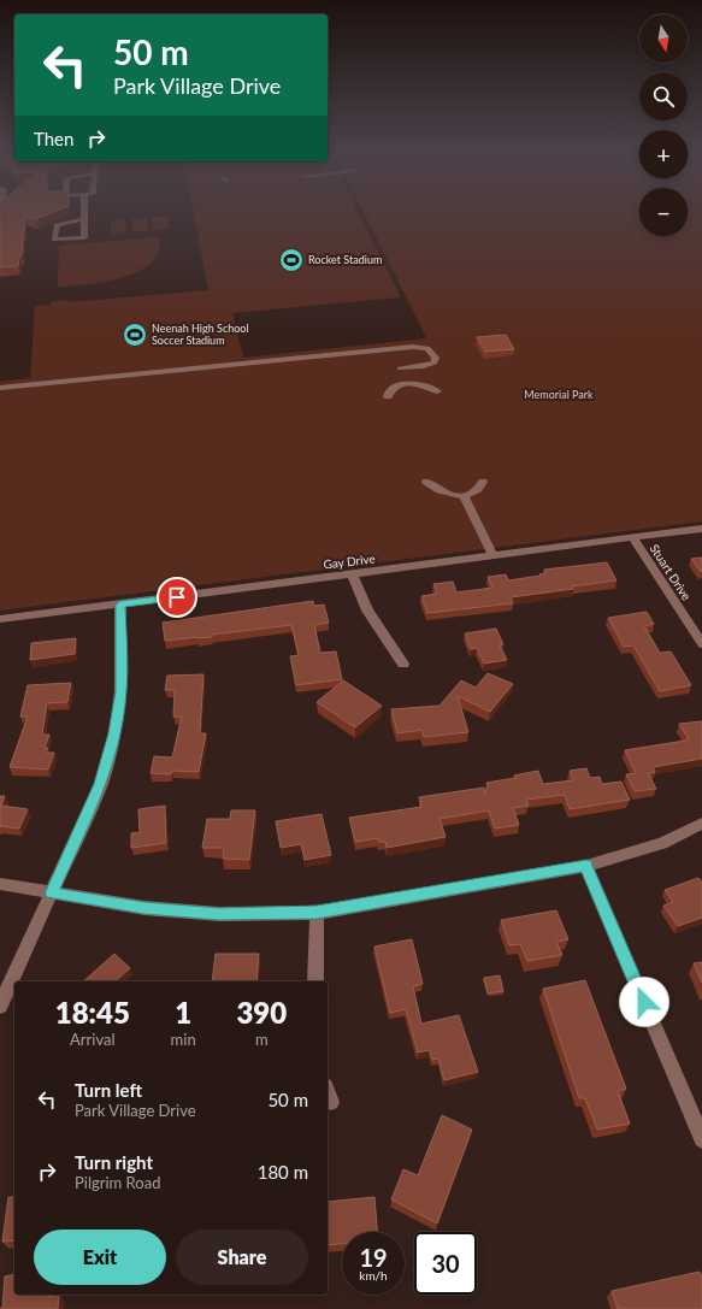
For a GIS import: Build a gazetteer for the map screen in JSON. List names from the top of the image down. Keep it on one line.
{"streets":{"street":["Gay Drive","Stuart Drive"]},"crossings":[["Gay Drive","Stuart Drive"]],"parks":["Memorial Park"],"places":{"sports":["Rocket Stadium","Neenah High School Soccer Stadium"]},"north":"bottom","page":{"map_buttons":["+","−"],"turn":["50 m","Park Village Drive"],"then":"Then","eta":["18:45","Arrival","1","min","390","m"],"list":[{"name":"Turn left","note":"Park Village Drive","value":"50 m"},{"name":"Turn right","note":"Pilgrim Road","value":"180 m"}],"buttons":["Exit","Share"],"speed":"19 km/h","limit":"30"}}
